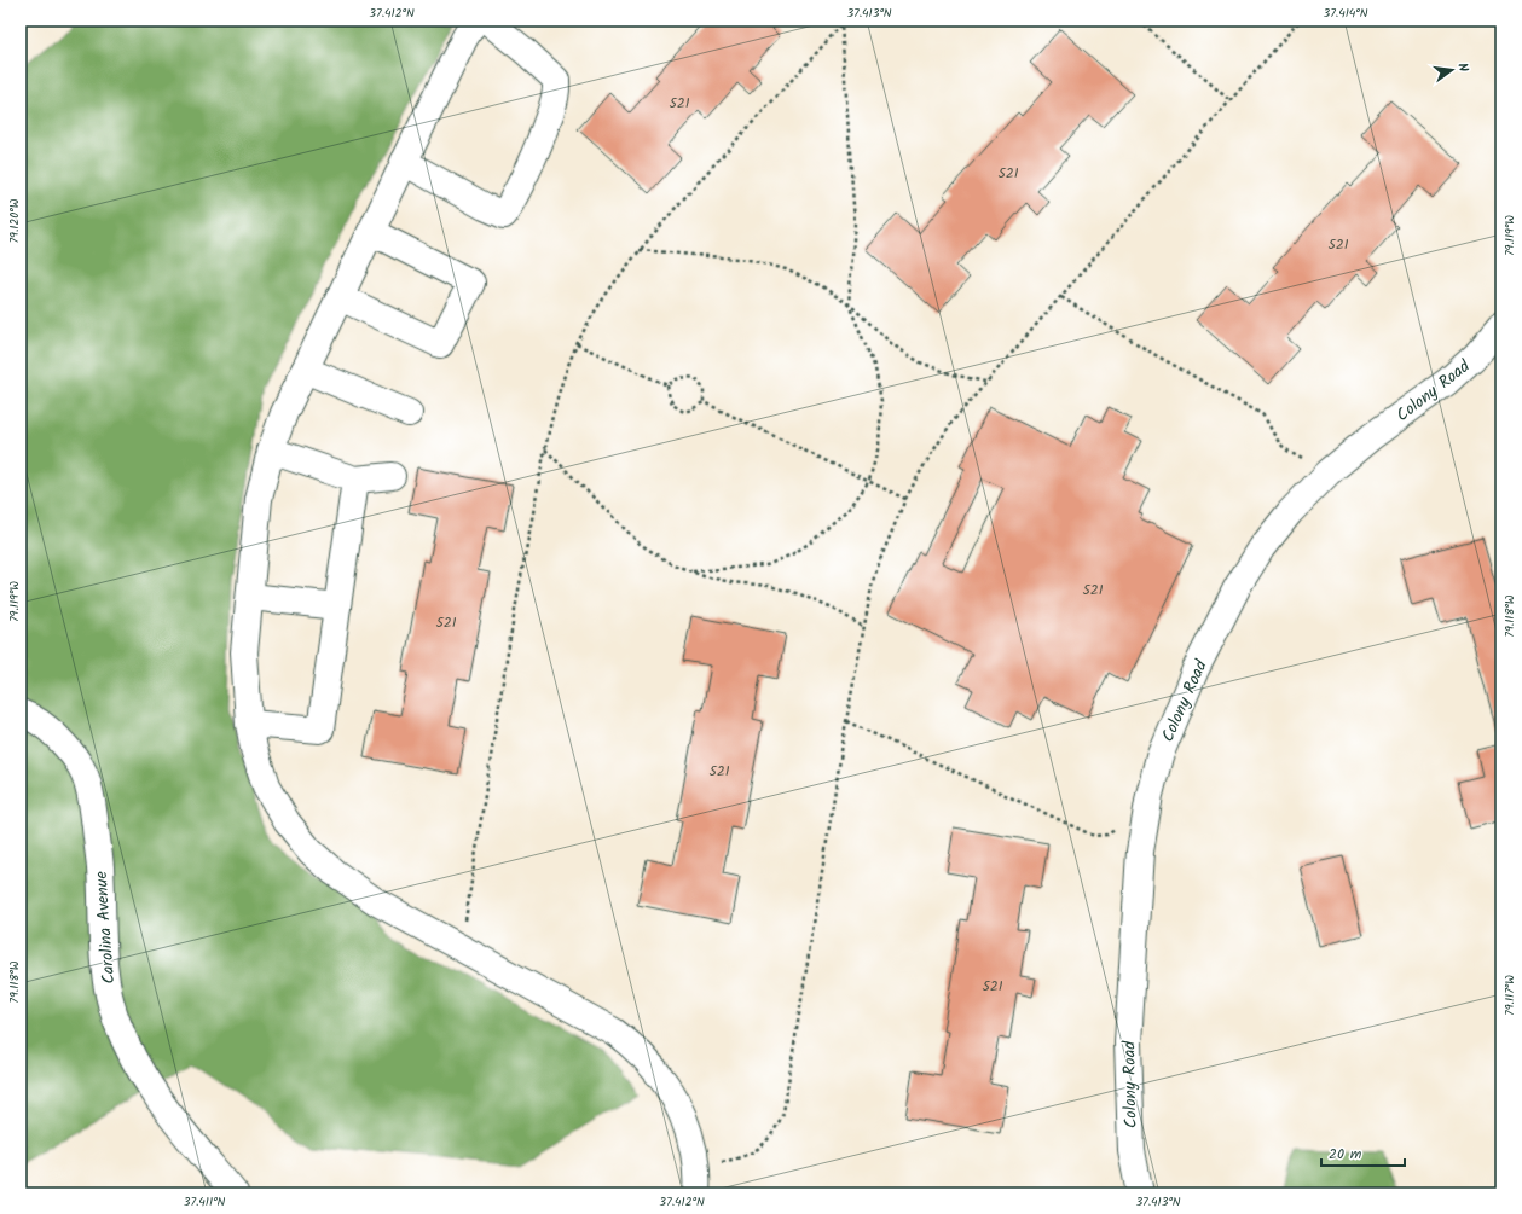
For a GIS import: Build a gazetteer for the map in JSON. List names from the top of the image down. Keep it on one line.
{"streets":{"street":["Colony Road","Carolina Avenue"]},"house_numbers":["521","521","521","521","521","521","521"],"scale_bar":"20 m","north":"right","coordinates":["37.412°N","37.413°N","37.414°N","79.120°W","79.119°W","79.118°W","79.117°W","37.411°N"]}
